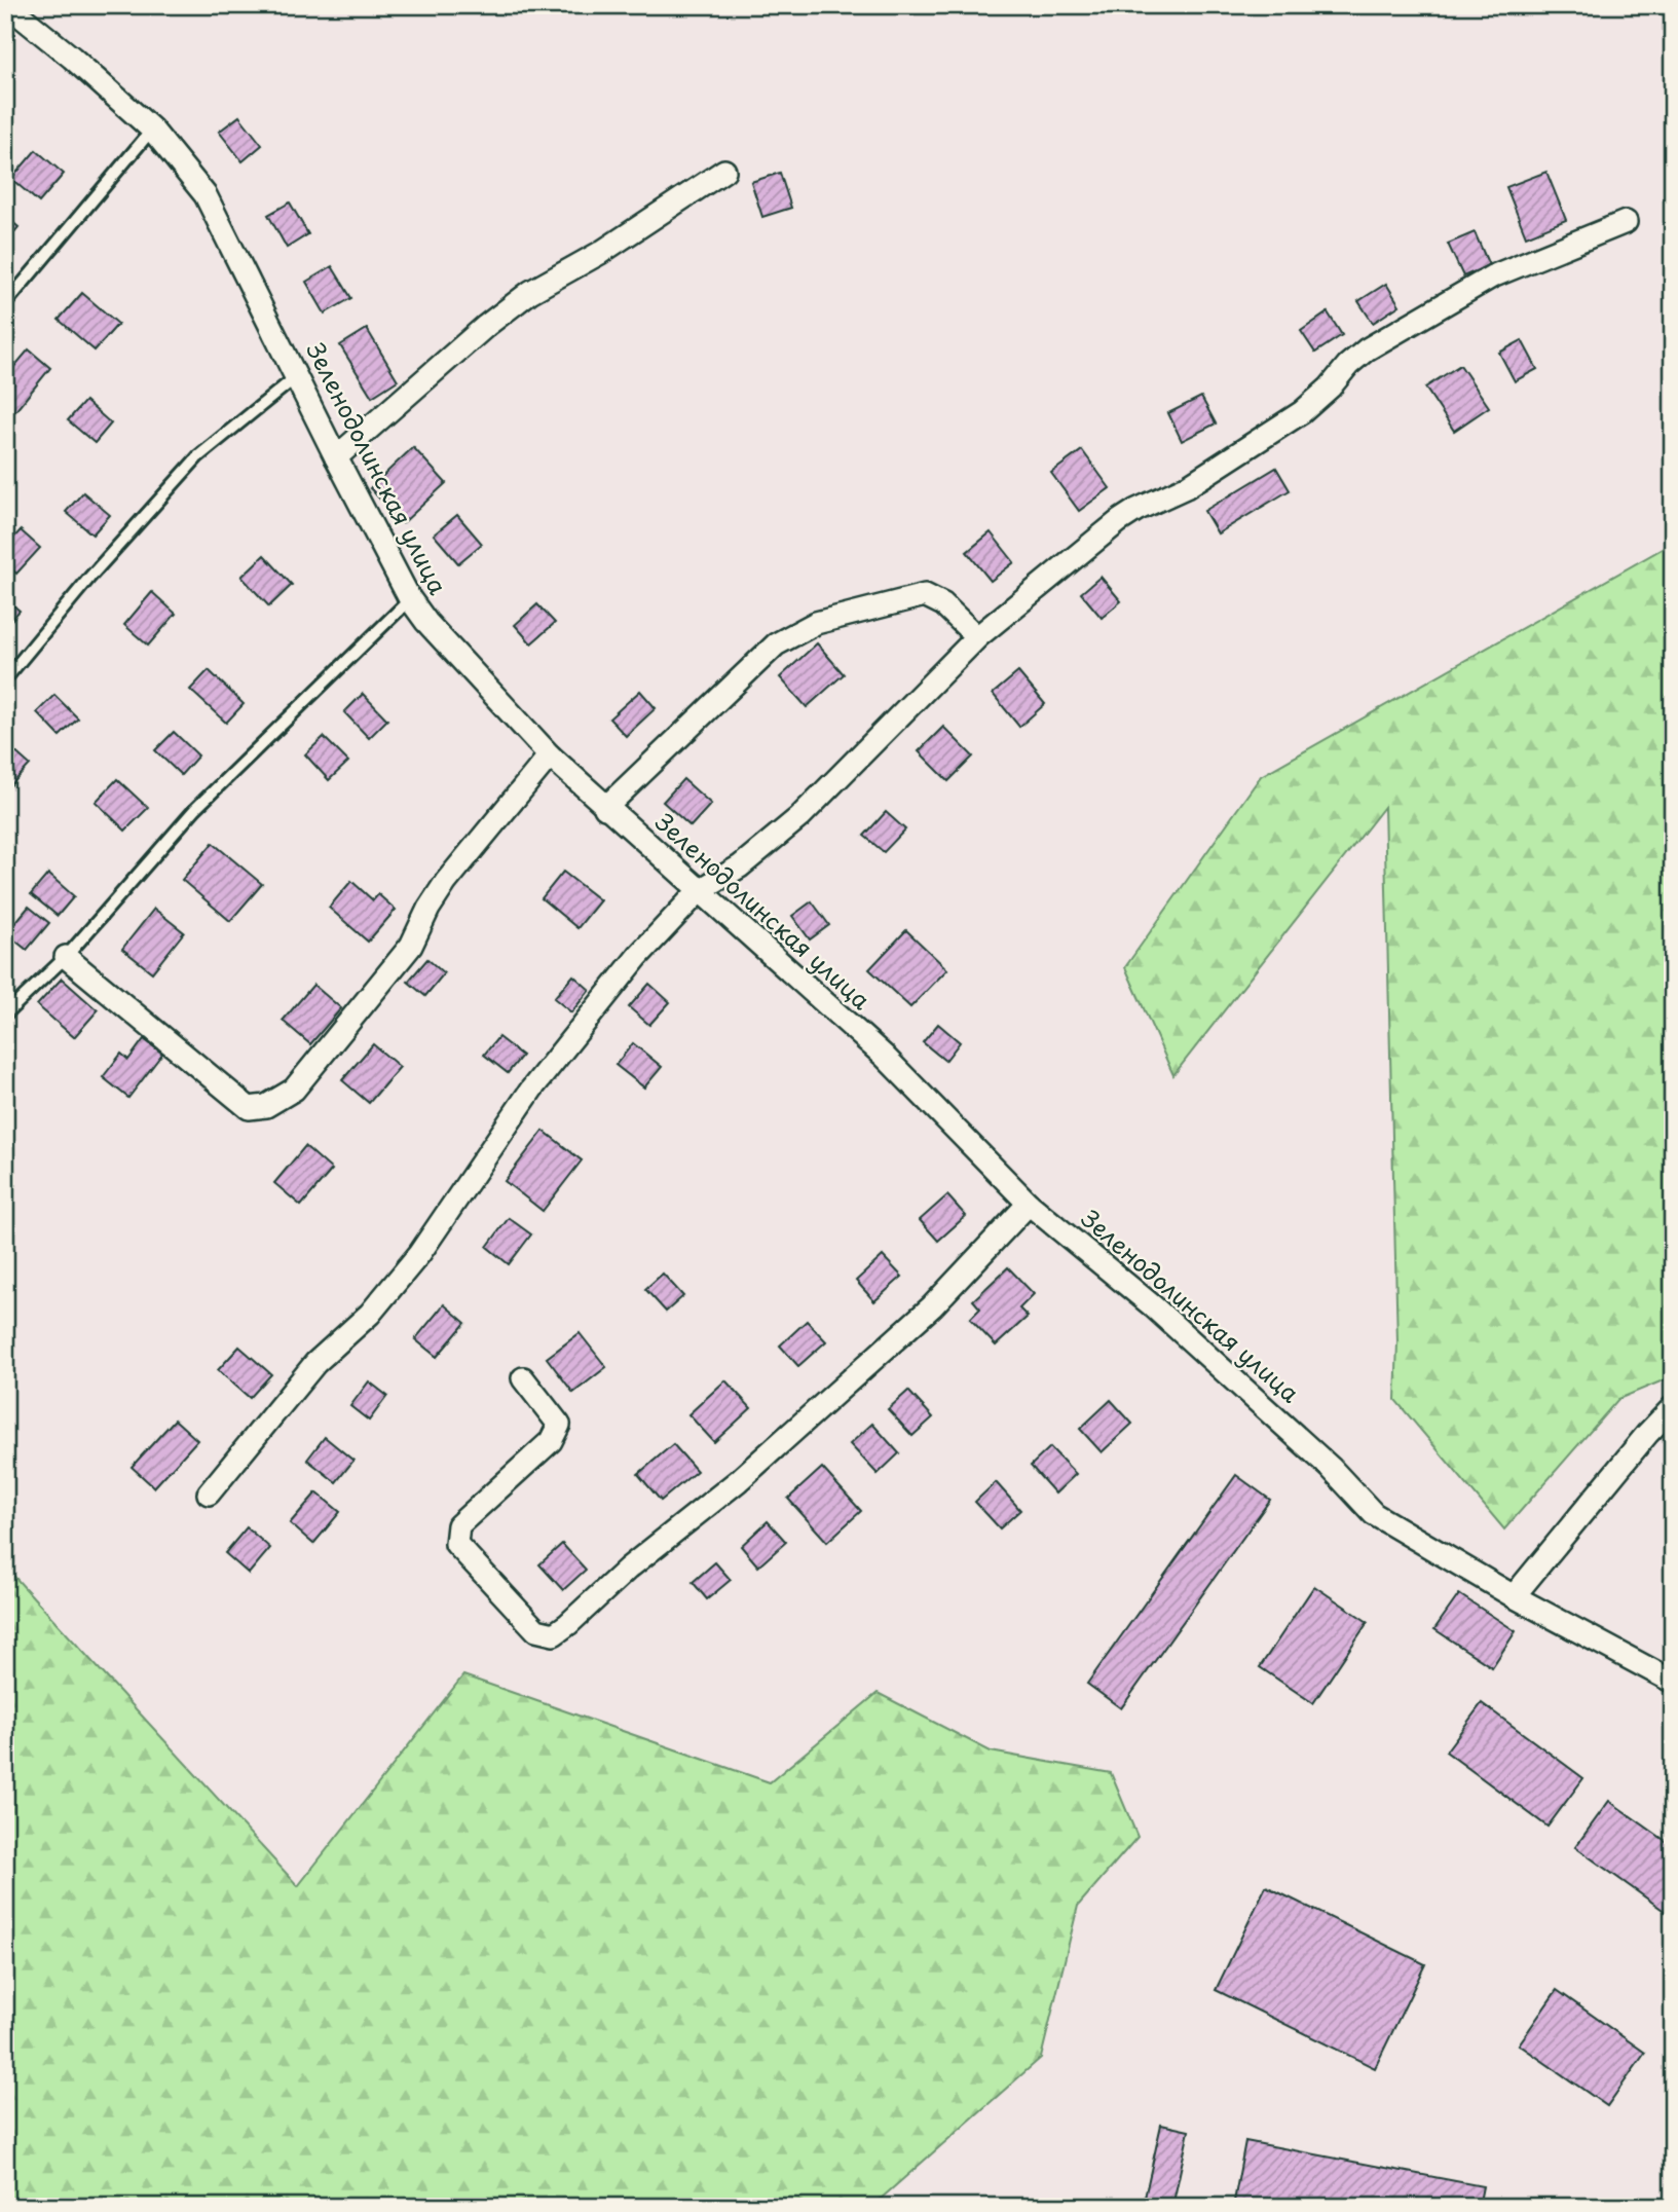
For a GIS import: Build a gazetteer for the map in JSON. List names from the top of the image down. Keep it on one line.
{"streets":{"street":["Зеленодолинская улица"]}}
